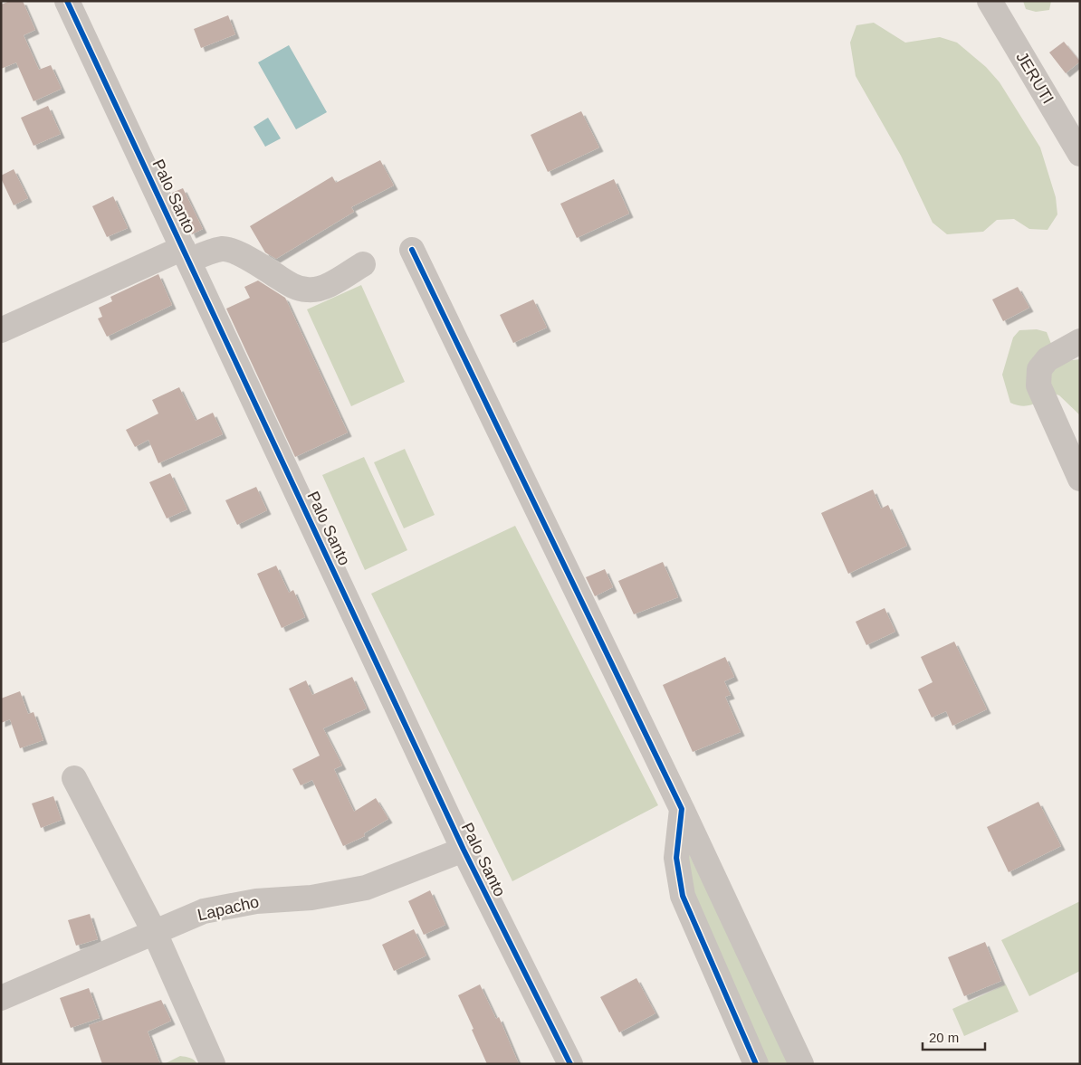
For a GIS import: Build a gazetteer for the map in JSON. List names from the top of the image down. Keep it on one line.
{"streets":{"street":["JERUTI","Palo Santo","Lapacho"]},"crossings":[["Palo Santo","Lapacho"]],"scale_bar":"20 m"}
